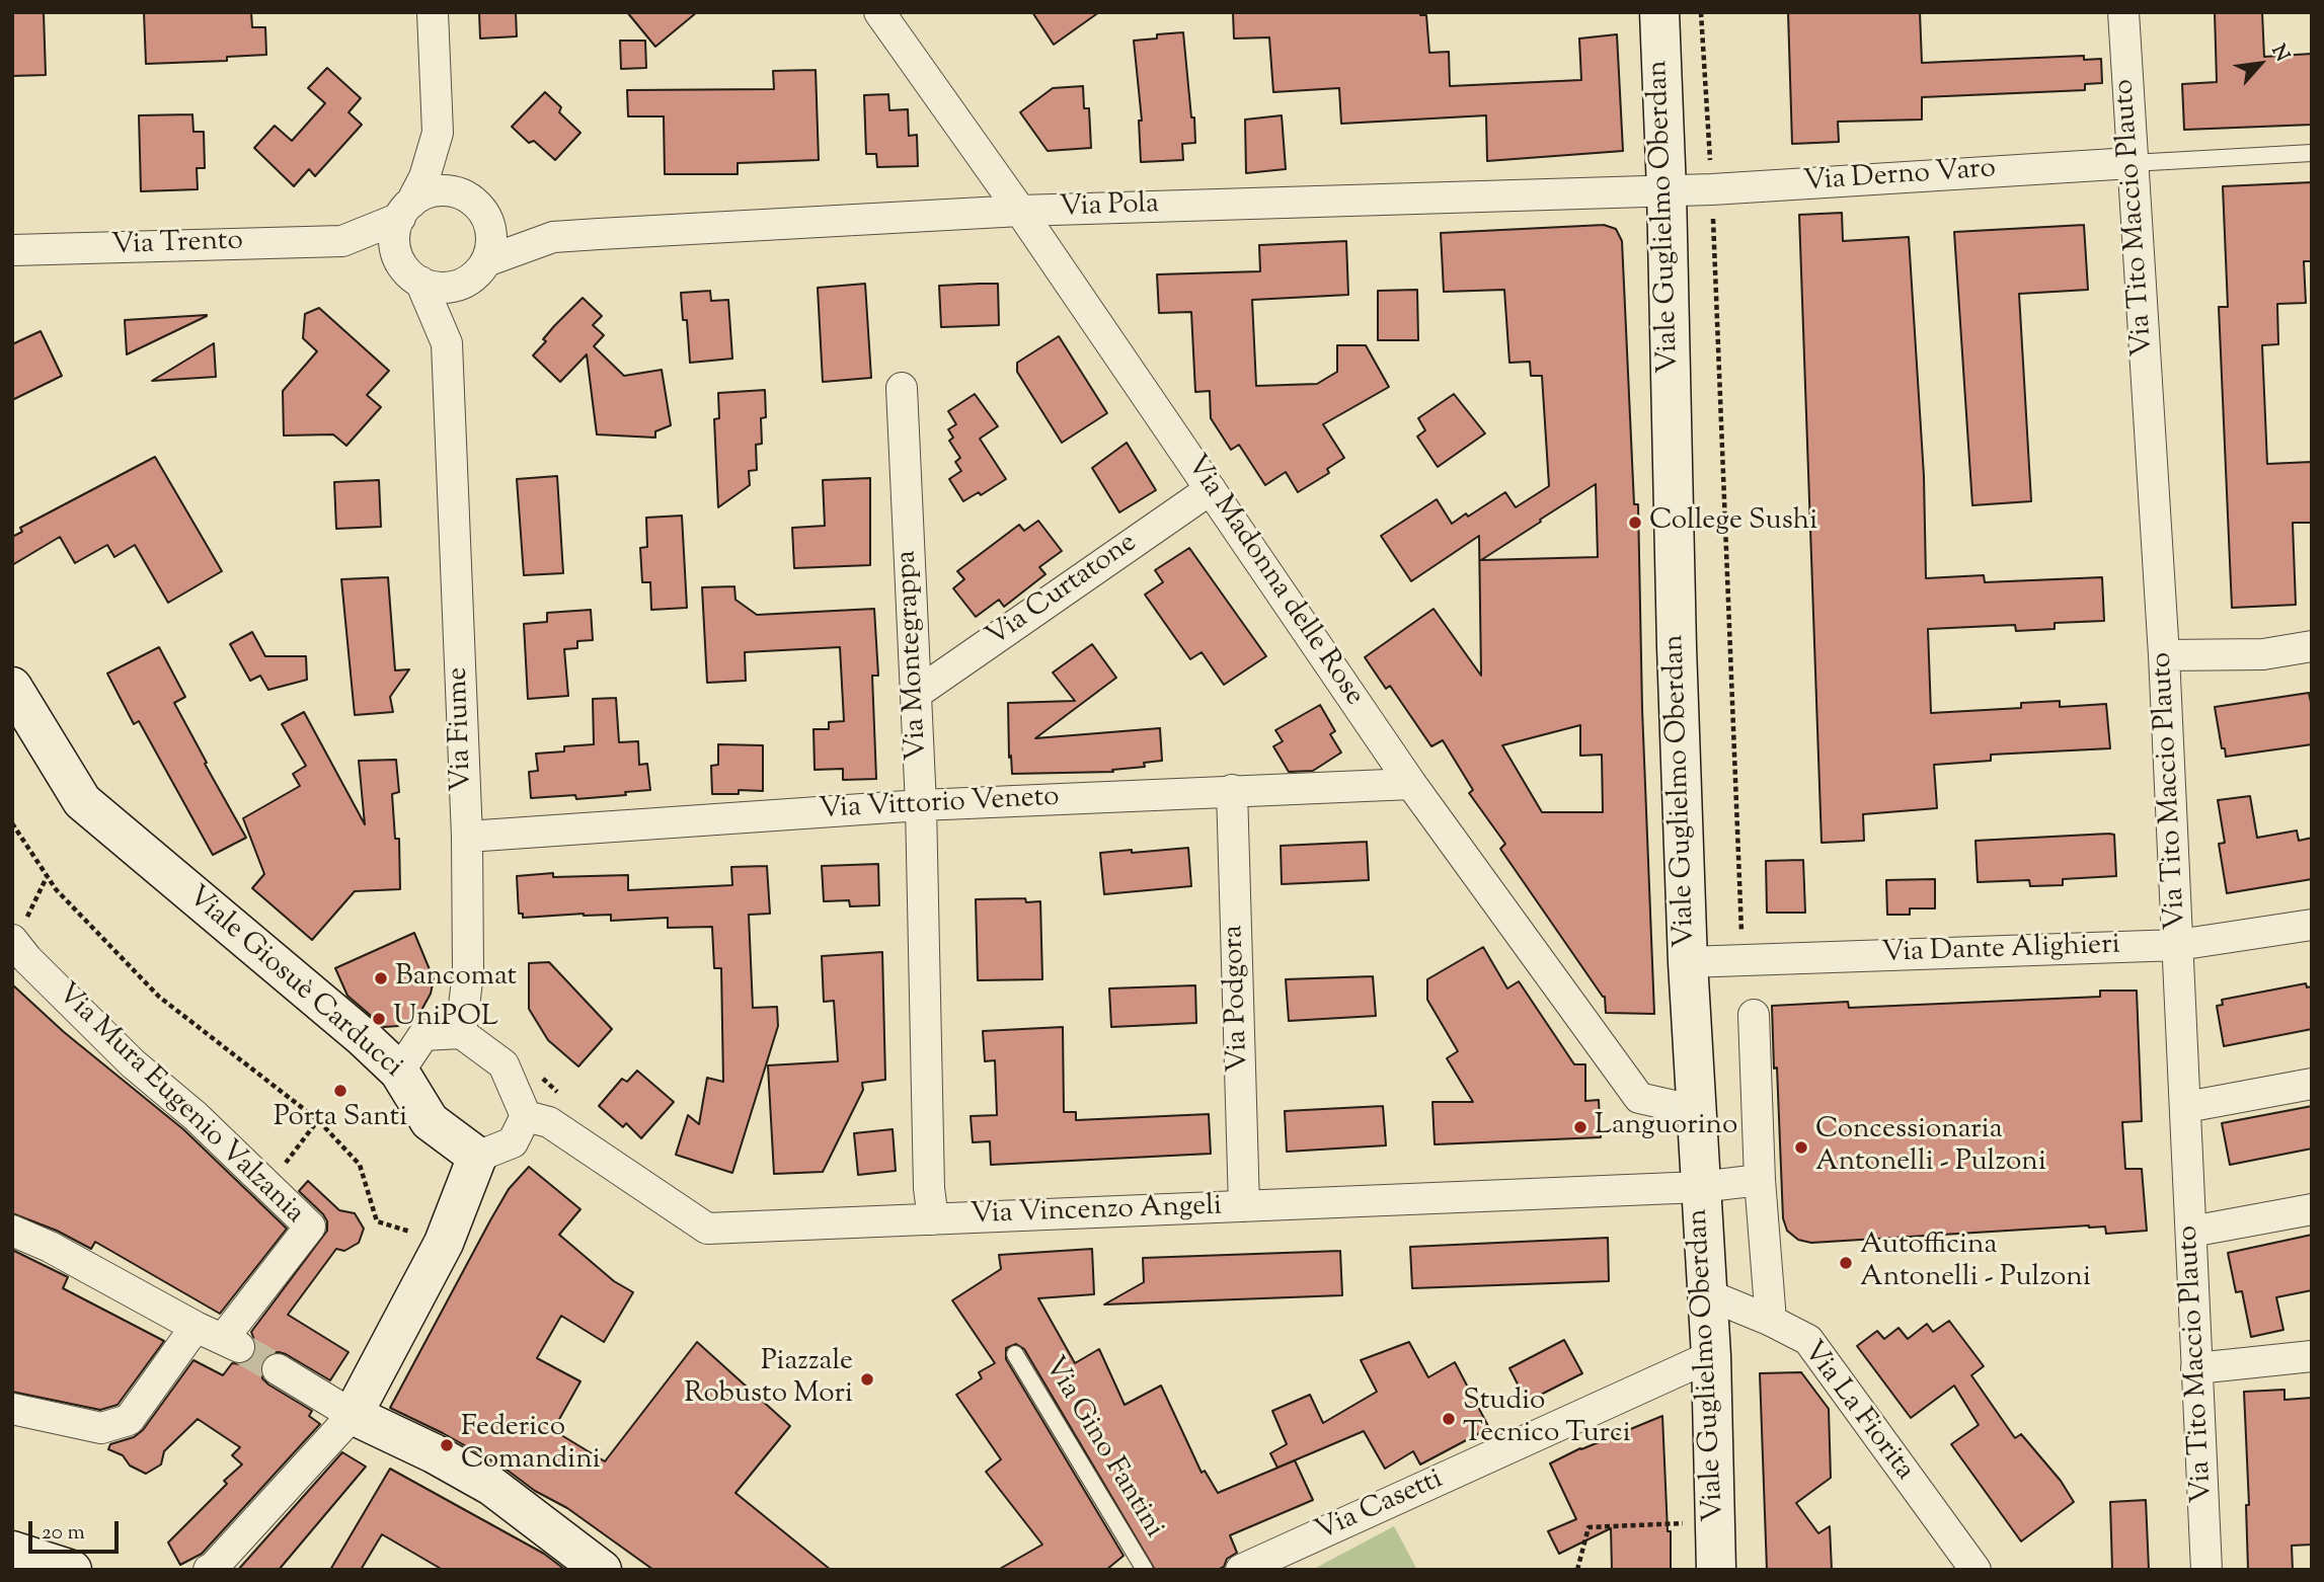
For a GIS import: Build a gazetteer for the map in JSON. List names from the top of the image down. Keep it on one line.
{"streets":{"main road":["Viale Guglielmo Oberdan","Viale Giosuè Carducci"],"street":["Via Derno Varo","Via Pola","Via Tito Maccio Plauto","Via Trento","Via Madonna delle Rose","Via Curtatone","Via Montegrappa","Via Fiume","Via Vittorio Veneto","Via Dante Alighieri","Via Podgora","Via Mura Eugenio Valzania","Via Vincenzo Angeli","Via La Fiorita","Via Casetti"],"lane":["Via Gino Fantini"]},"crossings":[["Via Derno Varo","Via Pola"],["Via Derno Varo","Viale Guglielmo Oberdan"],["Via Derno Varo","Via Tito Maccio Plauto"],["Via Pola","Viale Guglielmo Oberdan"],["Via Pola","Via Madonna delle Rose"],["Viale Guglielmo Oberdan","Via Madonna delle Rose"],["Viale Guglielmo Oberdan","Via Dante Alighieri"],["Viale Guglielmo Oberdan","Via Vincenzo Angeli"],["Viale Guglielmo Oberdan","Via La Fiorita"],["Viale Guglielmo Oberdan","Via Casetti"],["Via Tito Maccio Plauto","Via Dante Alighieri"],["Via Madonna delle Rose","Via Curtatone"],["Via Madonna delle Rose","Via Vittorio Veneto"],["Via Curtatone","Via Montegrappa"],["Via Montegrappa","Via Vittorio Veneto"],["Via Montegrappa","Via Vincenzo Angeli"],["Via Fiume","Via Vittorio Veneto"],["Via Fiume","Viale Giosuè Carducci"],["Via Fiume","Via Vincenzo Angeli"],["Via Vittorio Veneto","Via Podgora"],["Viale Giosuè Carducci","Via Vincenzo Angeli"],["Via Podgora","Via Vincenzo Angeli"]],"places":["College Sushi","Bancomat","UniPOL","Porta Santi","Languorino","Concessionaria Antonelli - Pulzoni","Autofficina Antonelli - Pulzoni","Piazzale Robusto Mori","Studio Tecnico Turci","Federico Comandini"],"scale_bar":"20 m","north":"top right"}
